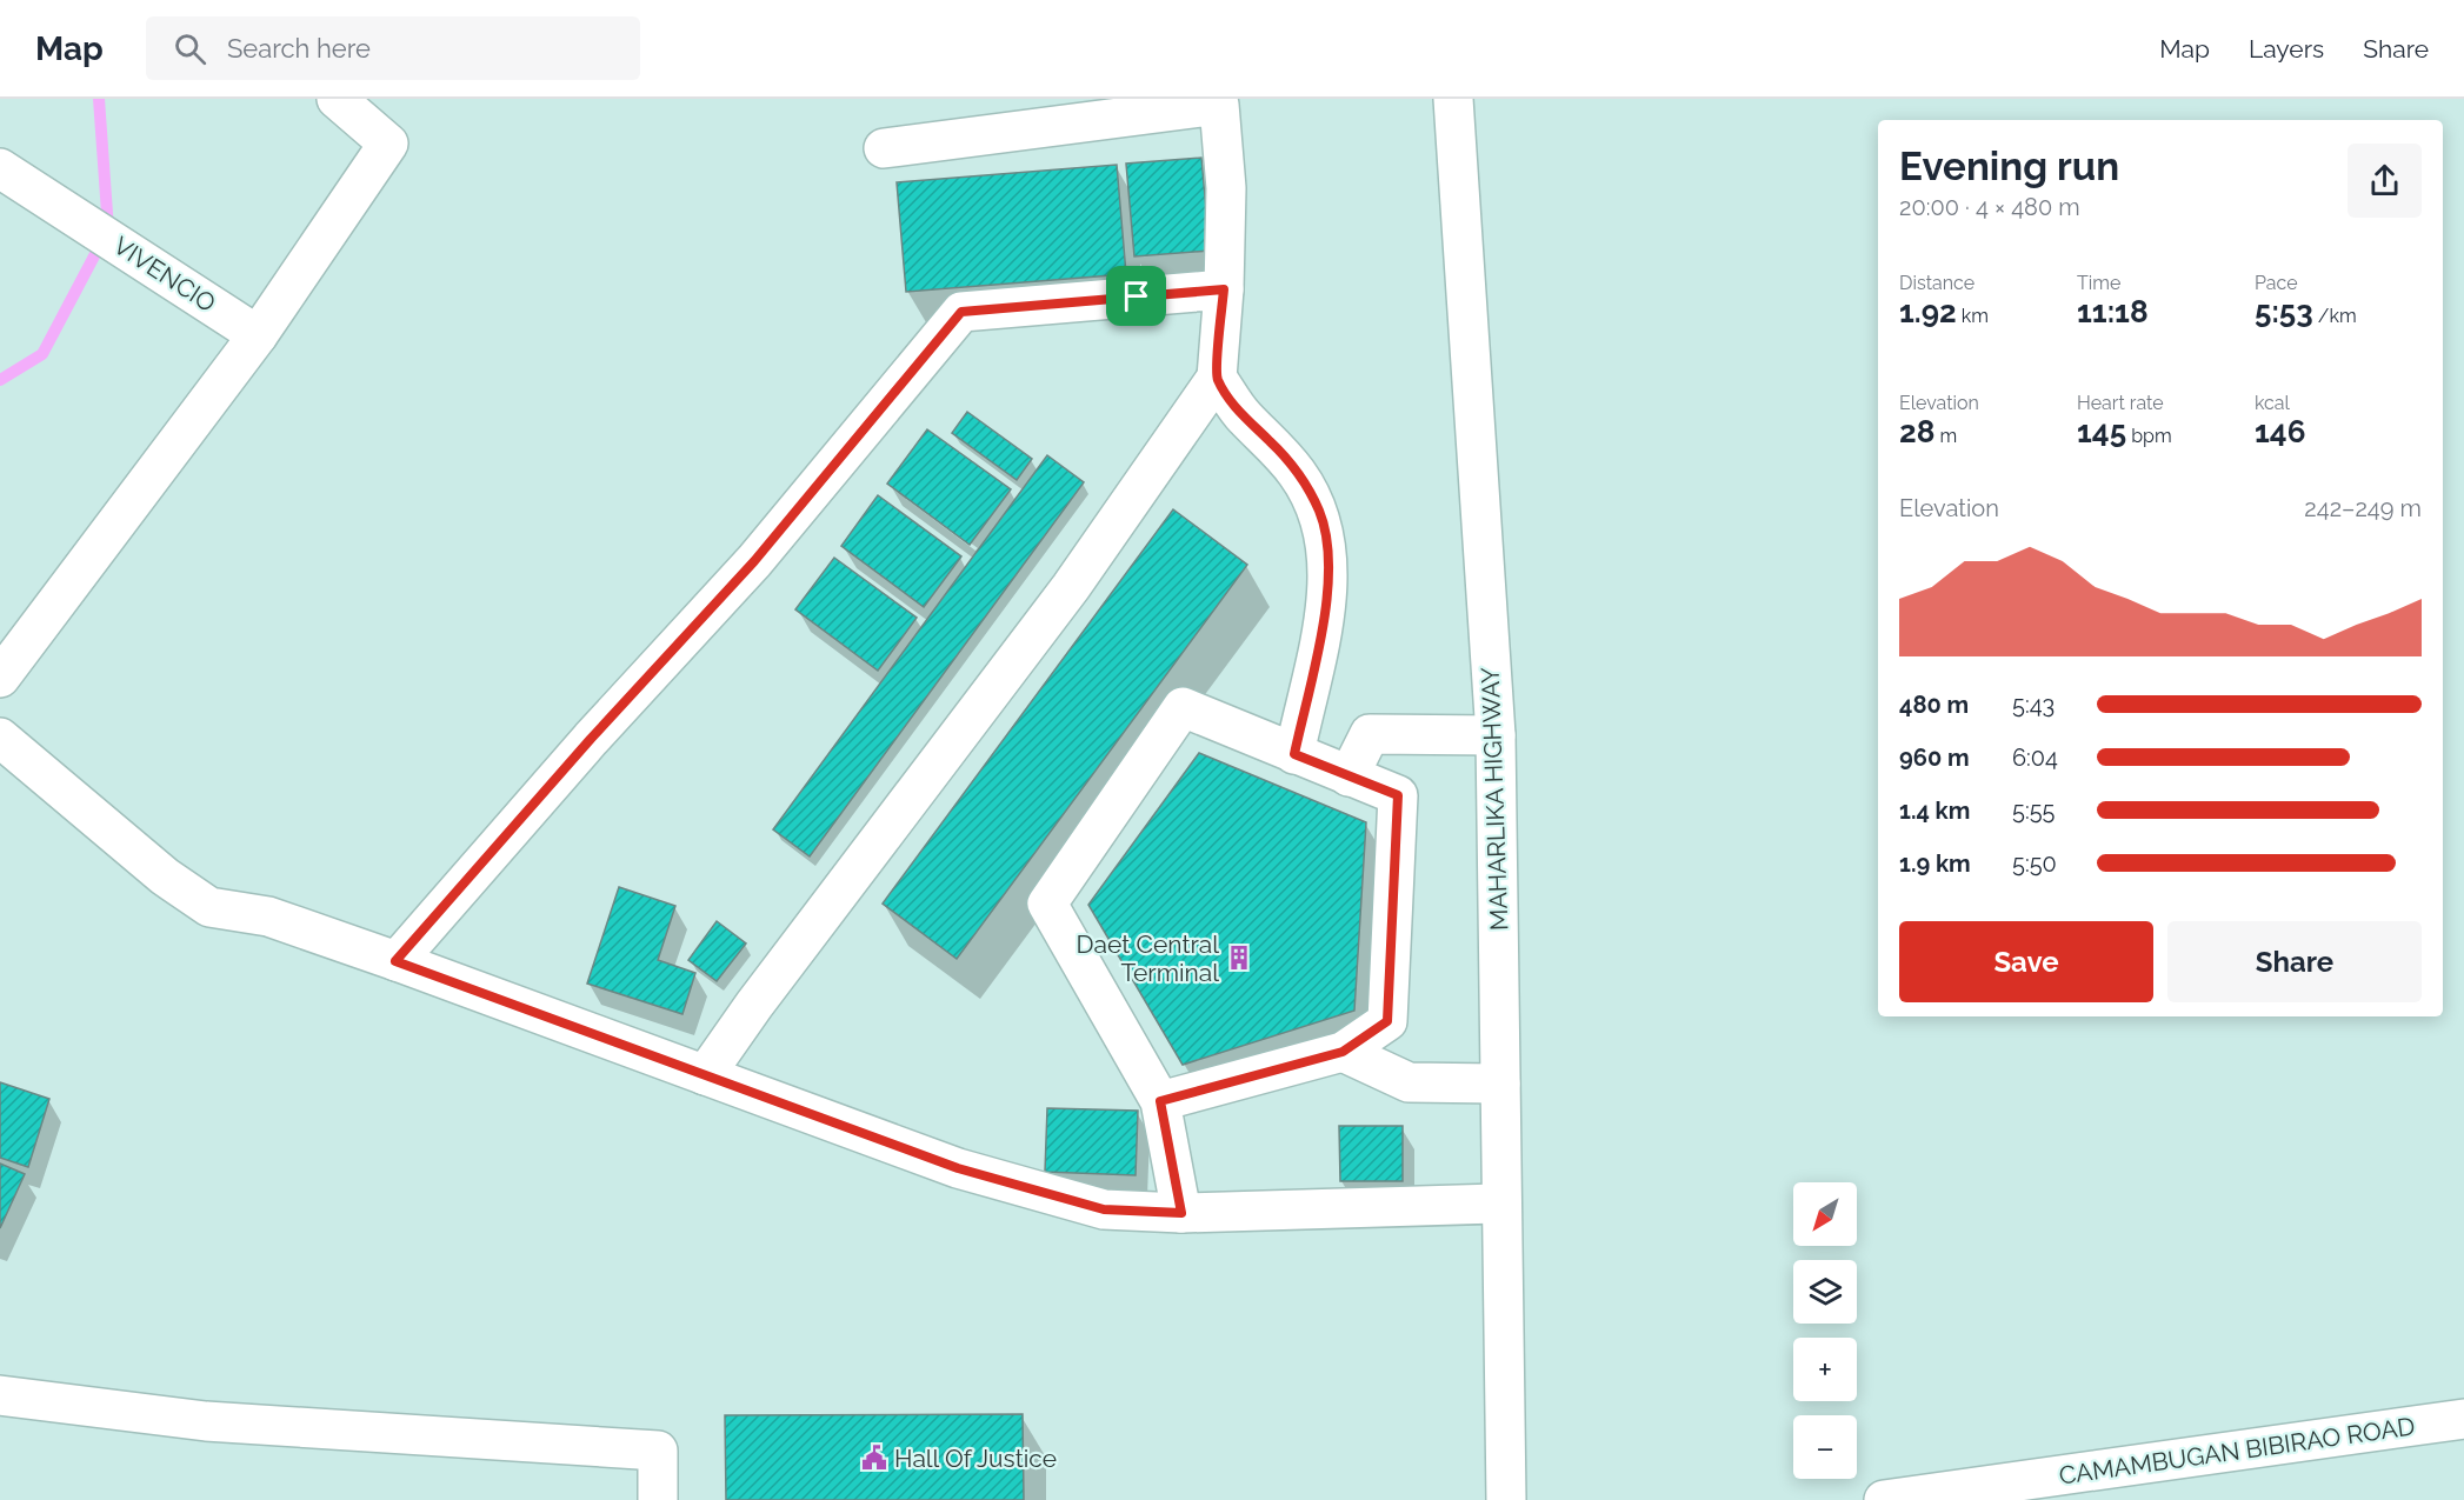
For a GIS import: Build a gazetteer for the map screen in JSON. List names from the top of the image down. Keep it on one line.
{"streets":{"main road":["VIVENCIO","MAHARLIKA HIGHWAY","CAMAMBUGAN BIBIRAO ROAD"]},"places":{"building":["Daet Central Terminal"],"public building":["Hall Of Justice"]},"north":"bottom left","page":{"header":"Map","search":"Search here","nav":["Map","Layers","Share"],"heading":["Evening run","20:00 · 4 × 480 m"],"stats":[["Distance","1.92 km"],["Time","11:18"],["Pace","5:53 /km"],["Elevation","28 m"],["Heart rate","145 bpm"],["kcal","146"]],"chart":["Elevation","242–249 m"],"list":[{"name":"480 m","note":"5:43"},{"name":"960 m","note":"6:04"},{"name":"1.4 km","note":"5:55"},{"name":"1.9 km","note":"5:50"}],"buttons":["Save","Share"],"map_buttons":["+","−"]}}
